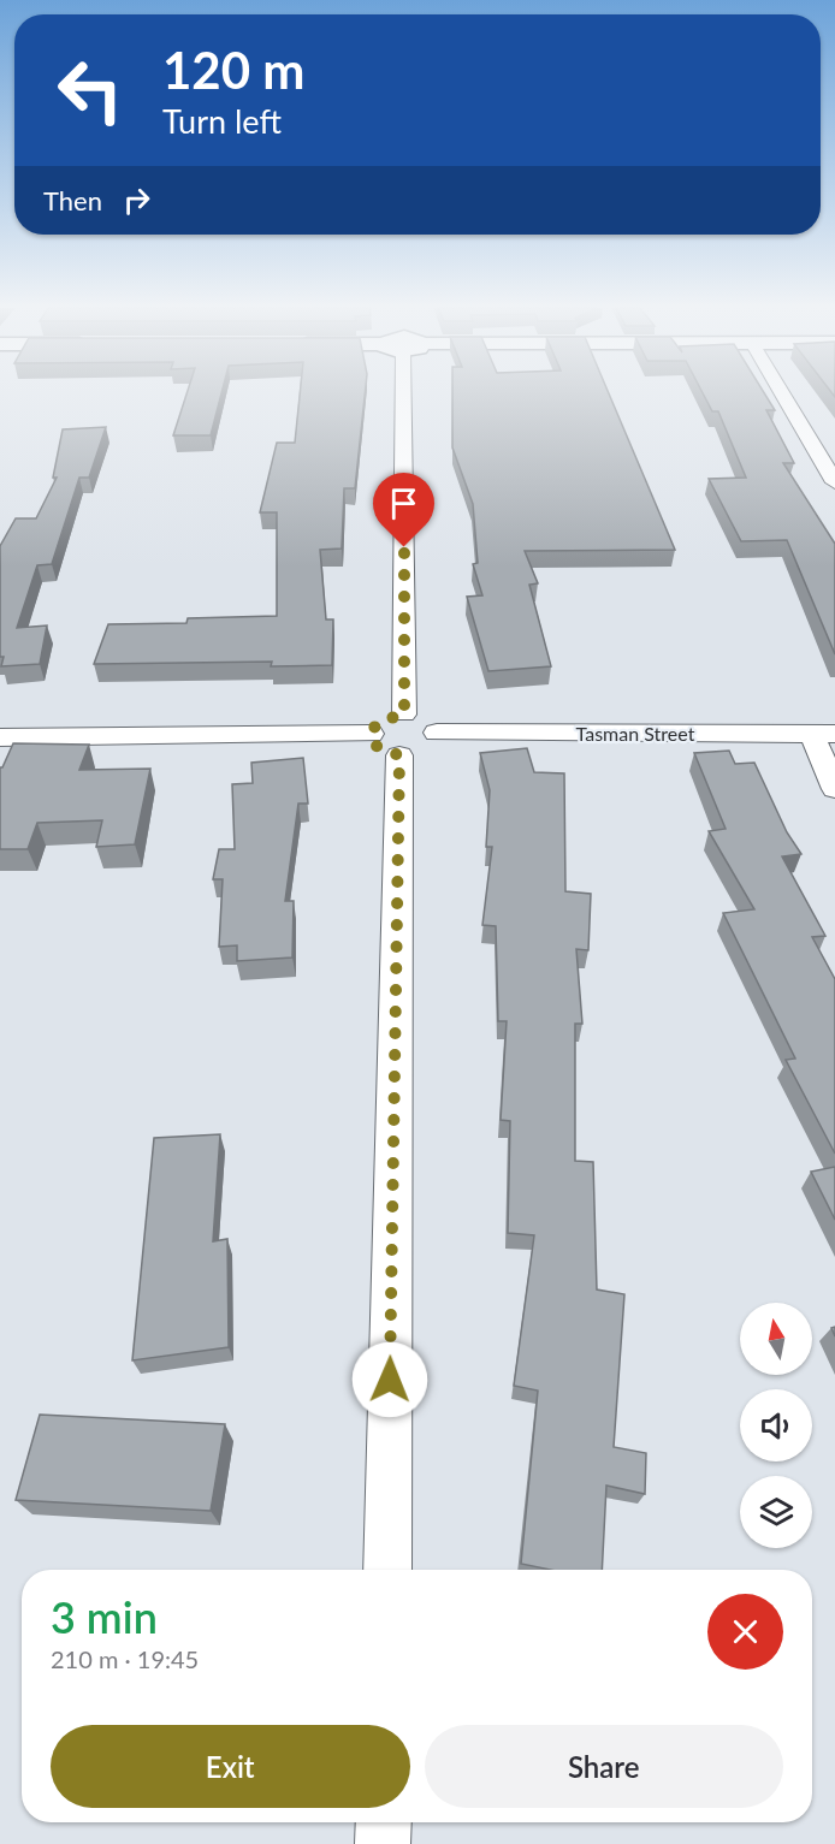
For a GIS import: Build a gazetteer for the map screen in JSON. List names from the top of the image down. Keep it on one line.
{"streets":{"street":["Tasman Street"]},"north":"top","page":{"turn":["120 m","Turn left"],"then":"Then","heading":["3 min","210 m · 19:45"],"buttons":["Exit","Share"]}}
